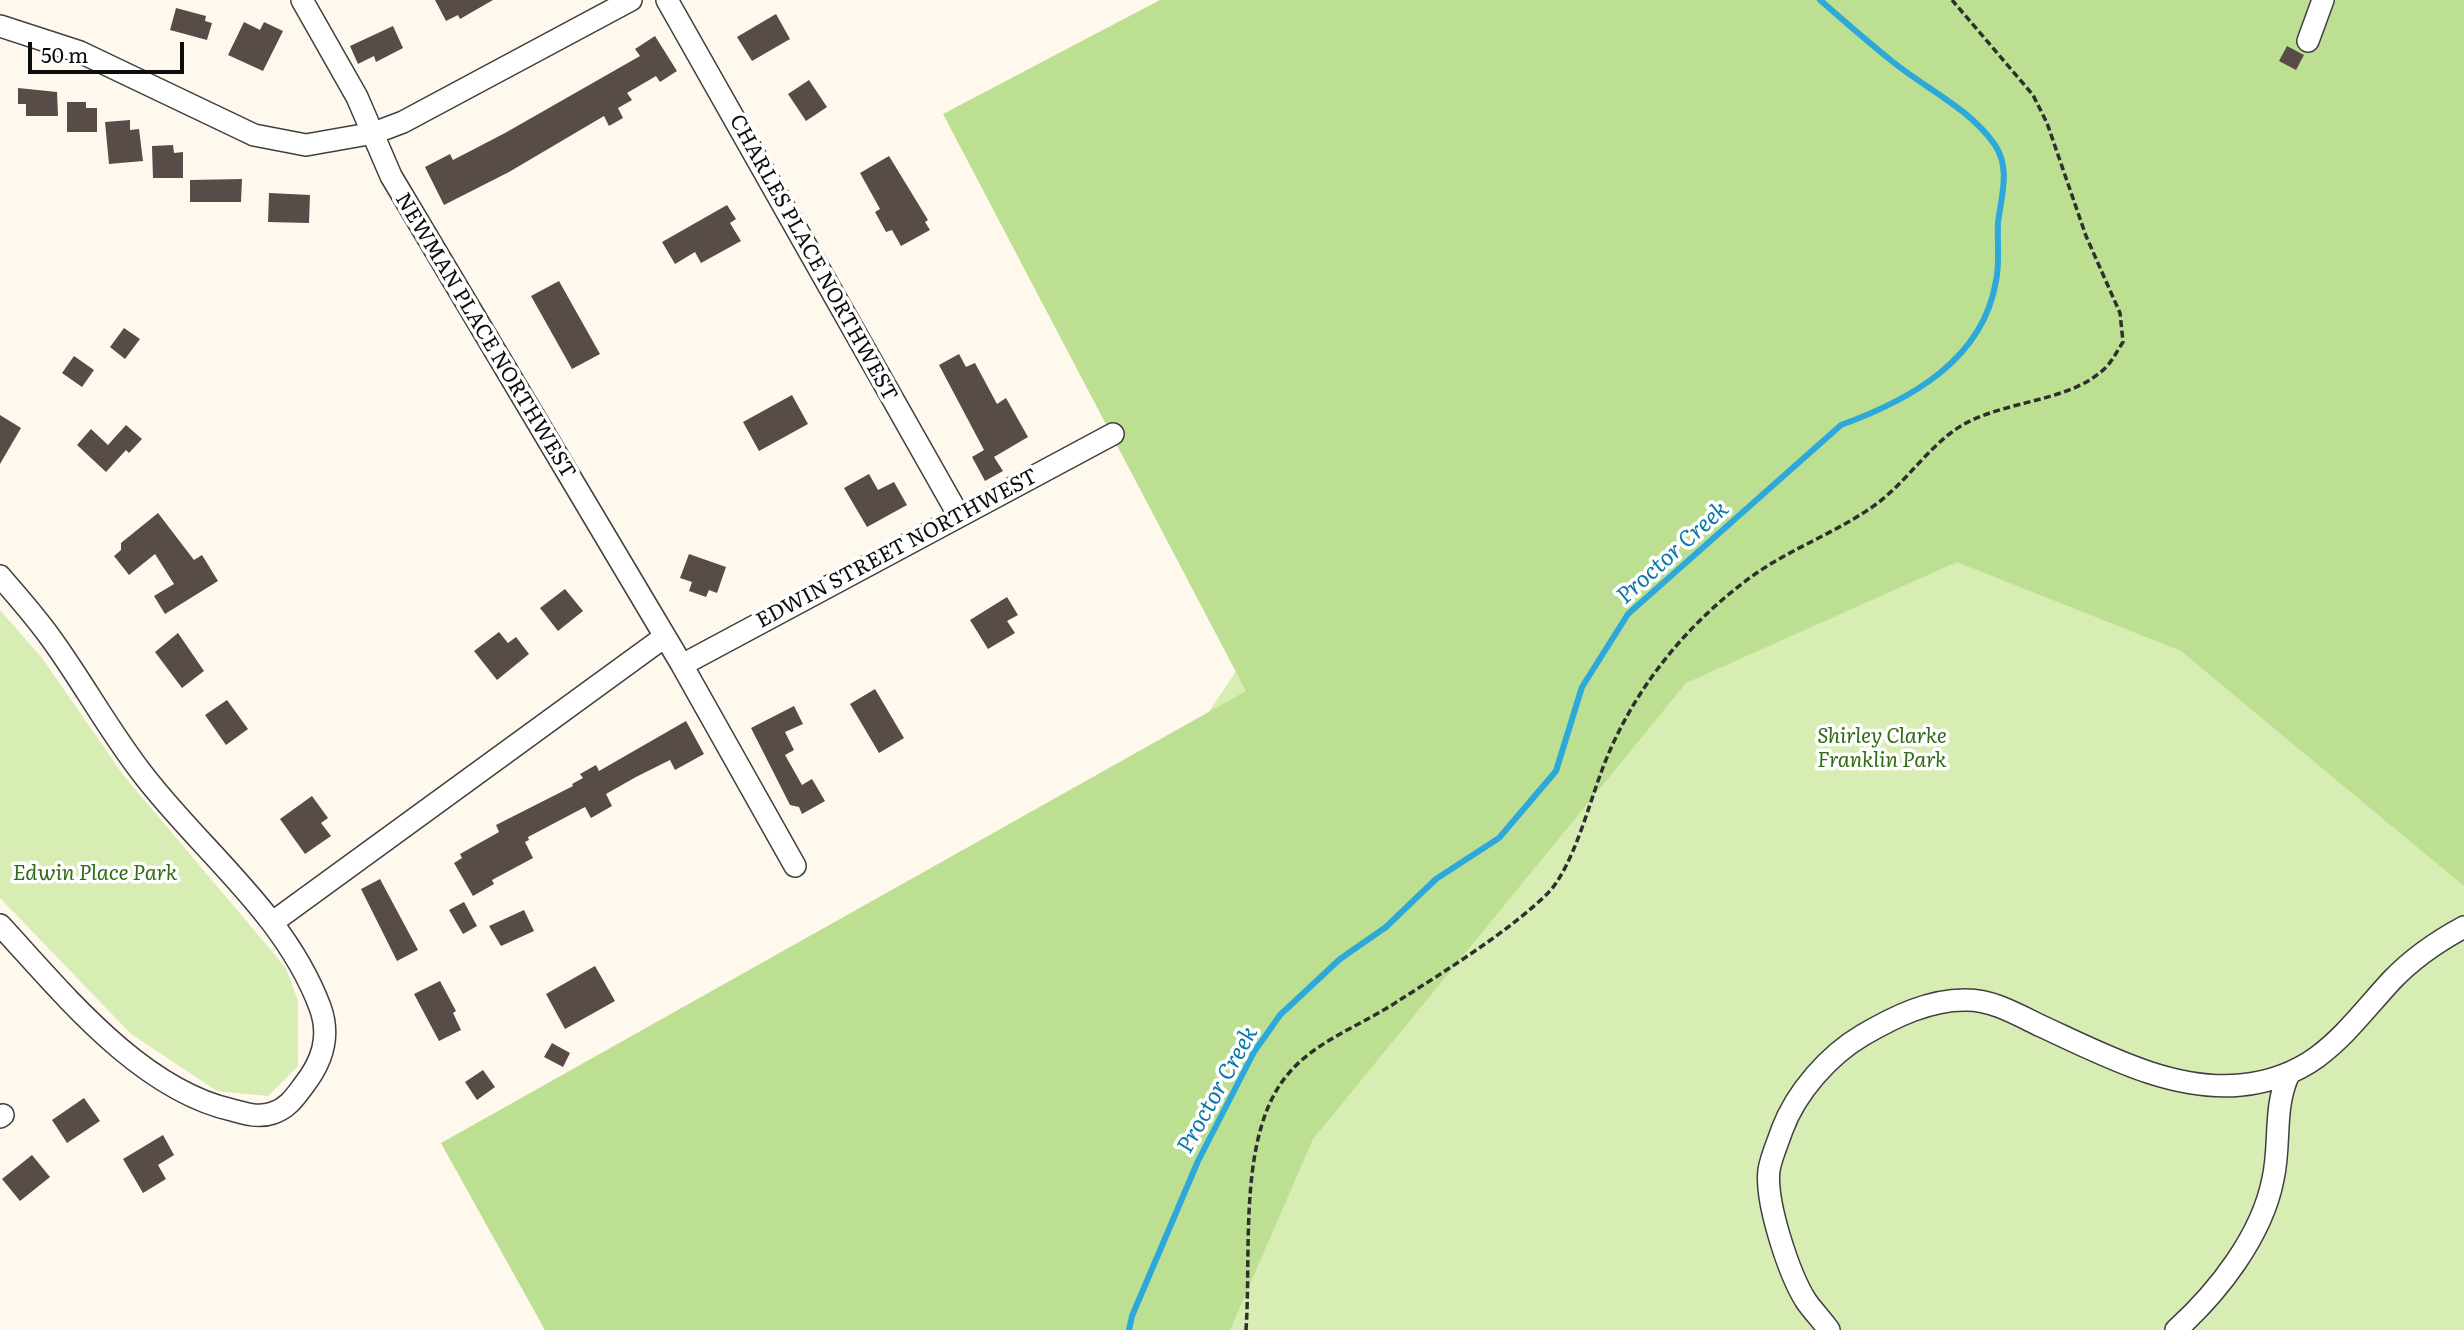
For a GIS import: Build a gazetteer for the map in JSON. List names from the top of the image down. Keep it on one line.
{"streets":{"street":["CHARLES PLACE NORTHWEST","NEWMAN PLACE NORTHWEST","EDWIN STREET NORTHWEST"]},"crossings":[["CHARLES PLACE NORTHWEST","EDWIN STREET NORTHWEST"],["NEWMAN PLACE NORTHWEST","EDWIN STREET NORTHWEST"]],"water":["Proctor Creek"],"parks":["Shirley Clarke Franklin Park","Edwin Place Park"],"scale_bar":"50 m"}
